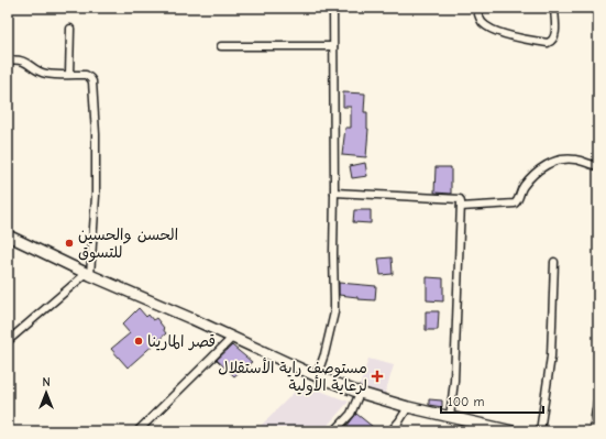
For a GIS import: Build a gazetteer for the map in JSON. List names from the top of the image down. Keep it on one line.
{"places":{"other":["الحسن والحسين للتسوق","قصر المارينا"],"health":["مستوصف راية الأستقلال لرعاية الأولية"]},"scale_bar":"100 m","north":"top"}
